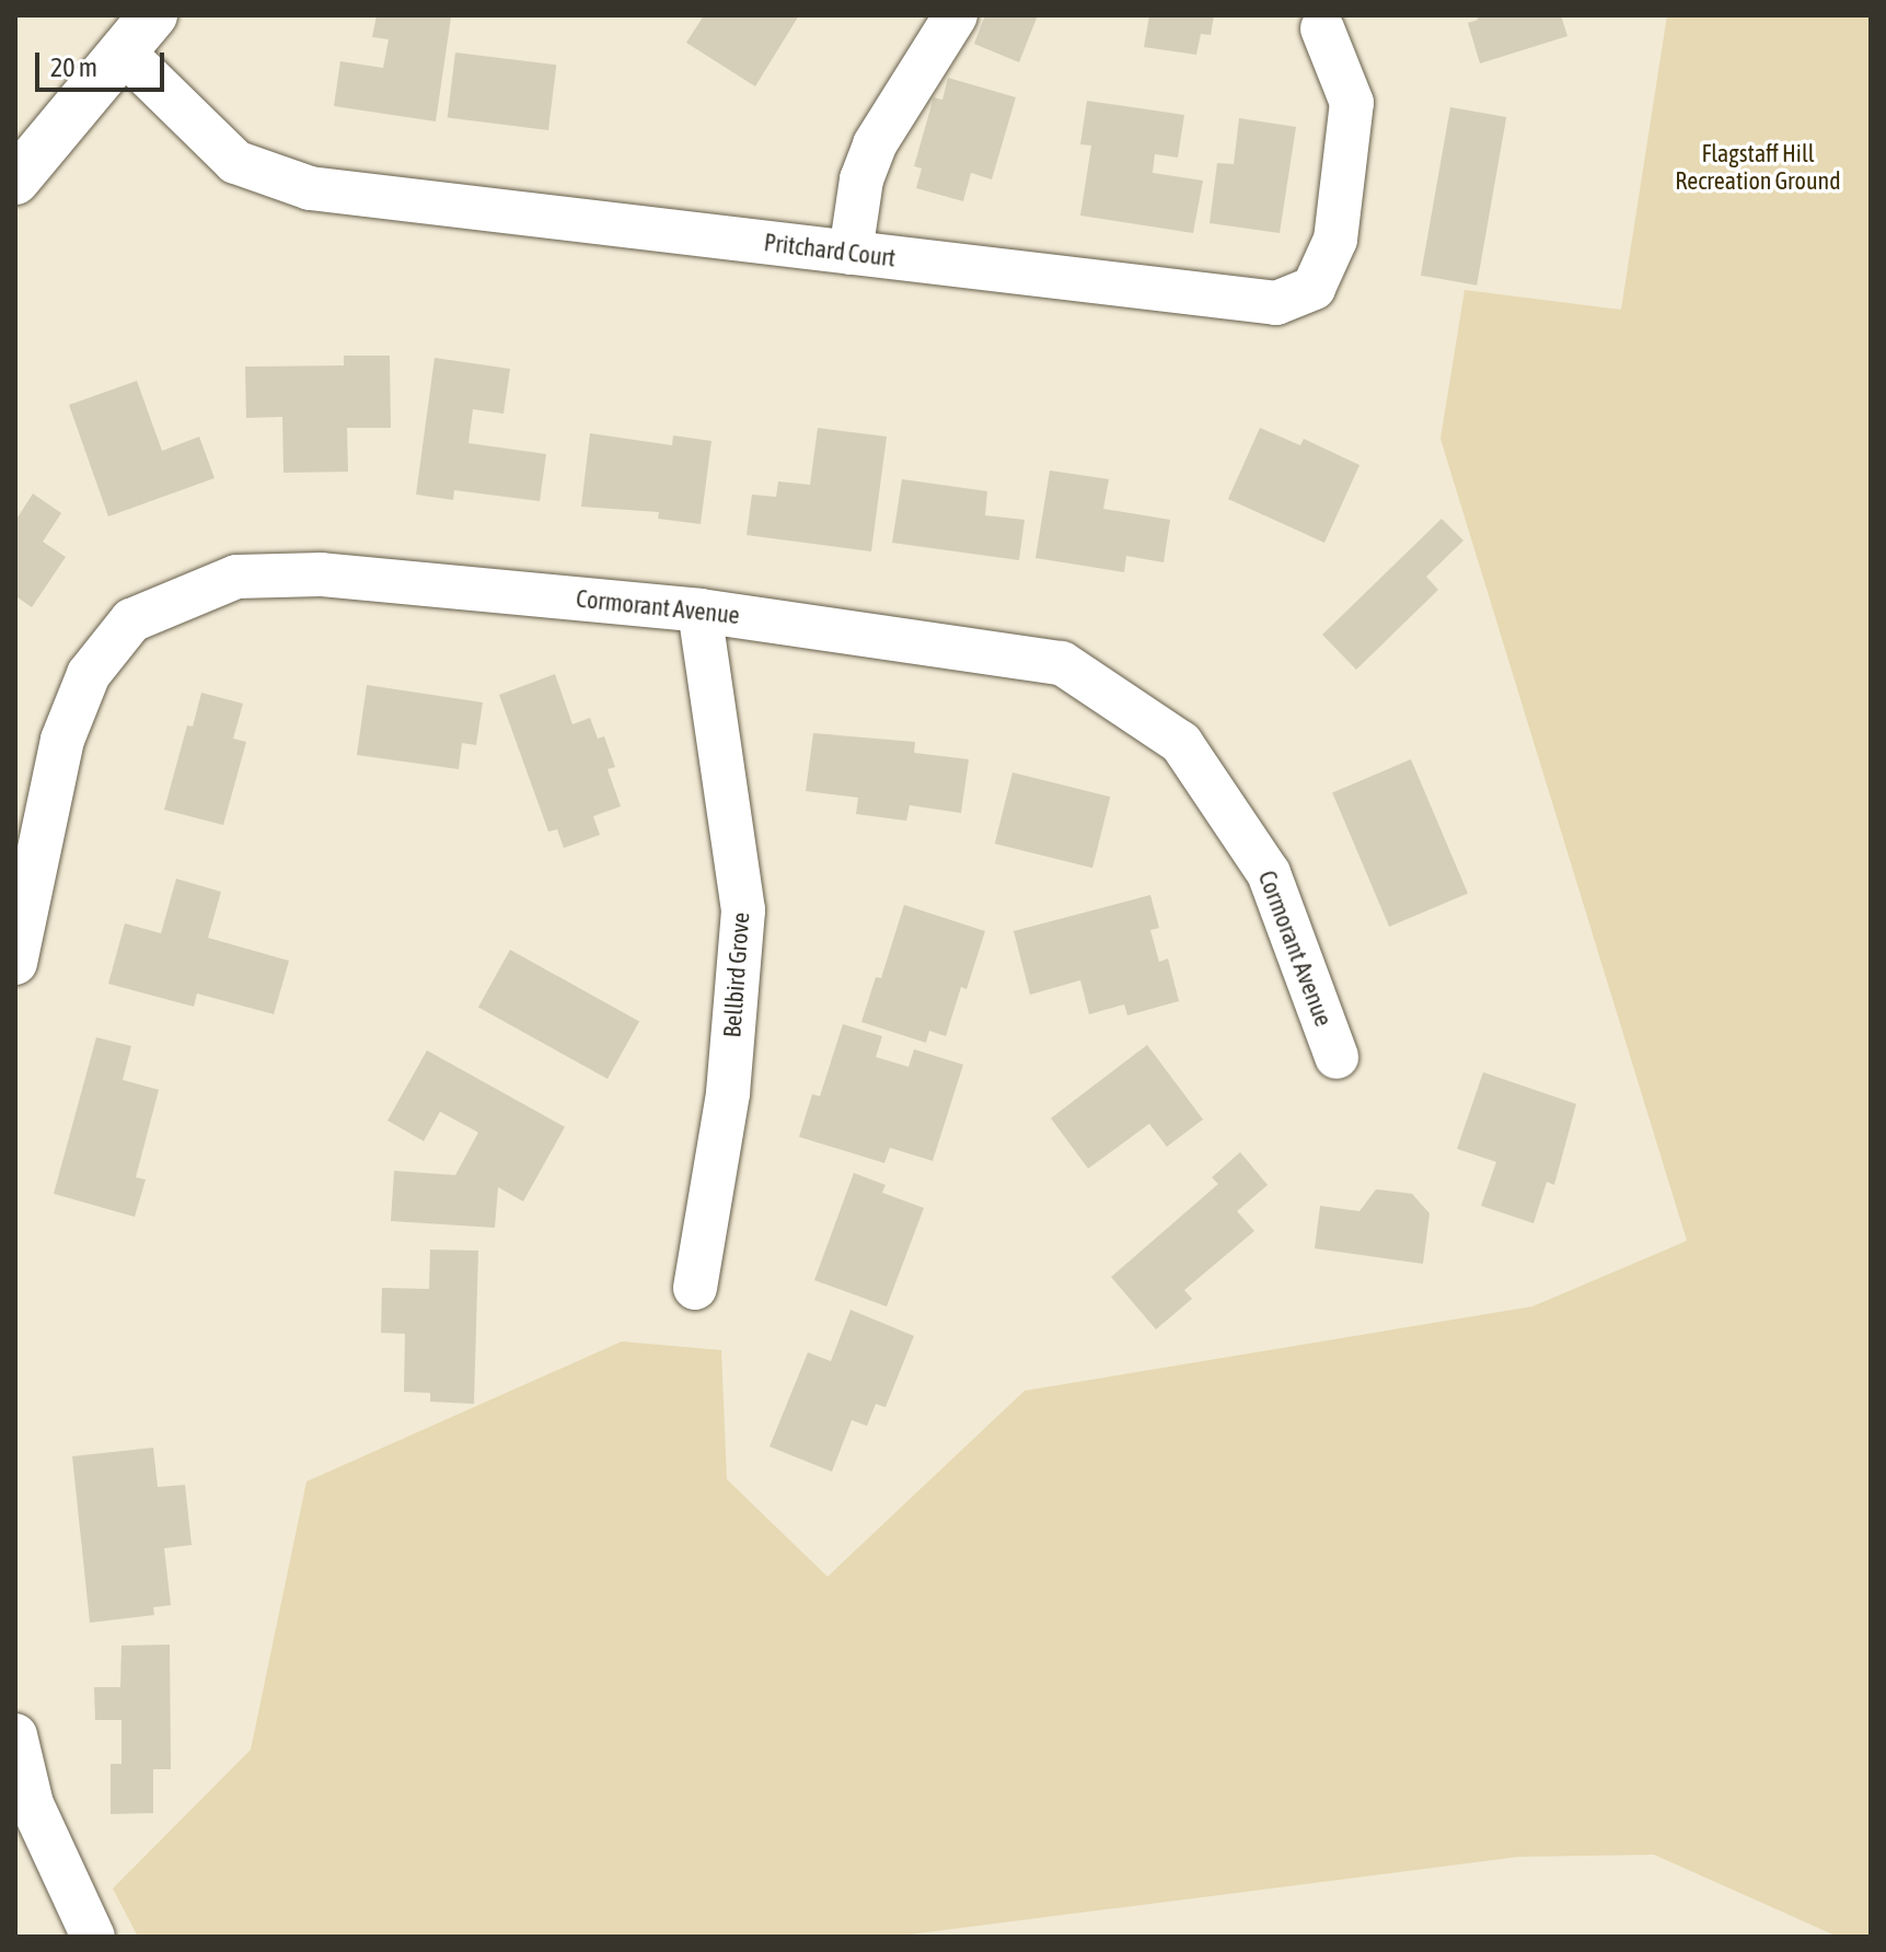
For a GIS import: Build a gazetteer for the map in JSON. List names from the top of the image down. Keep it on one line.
{"streets":{"street":["Pritchard Court","Cormorant Avenue","Bellbird Grove"]},"crossings":[["Cormorant Avenue","Bellbird Grove"]],"parks":["Flagstaff Hill Recreation Ground"],"scale_bar":"20 m"}
